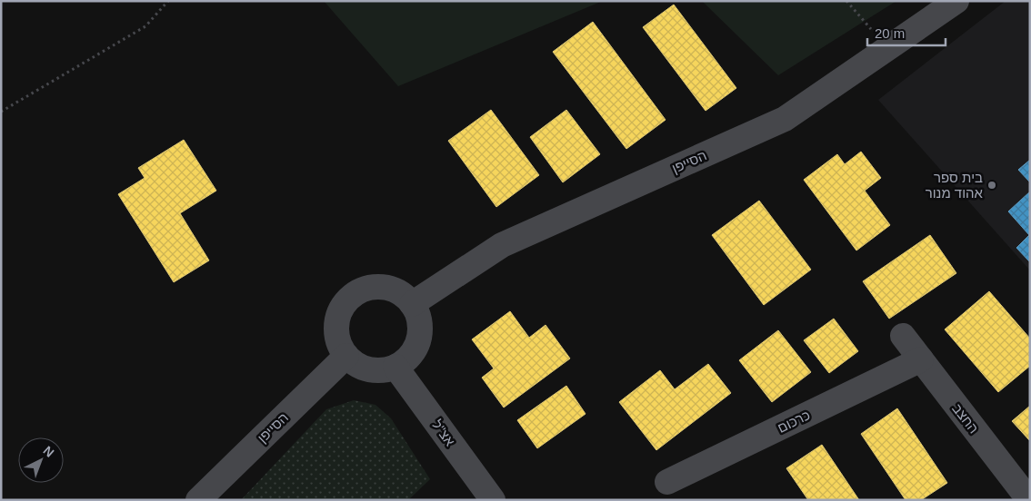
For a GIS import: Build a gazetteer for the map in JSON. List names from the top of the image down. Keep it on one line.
{"streets":{"street":["הסייפן","החצב","כרכום","אצ\"ל"]},"crossings":[["הסייפן","אצ\"ל"],["החצב","כרכום"]],"places":["בית ספר אהוד מנור"],"scale_bar":"20 m","north":"top right"}
